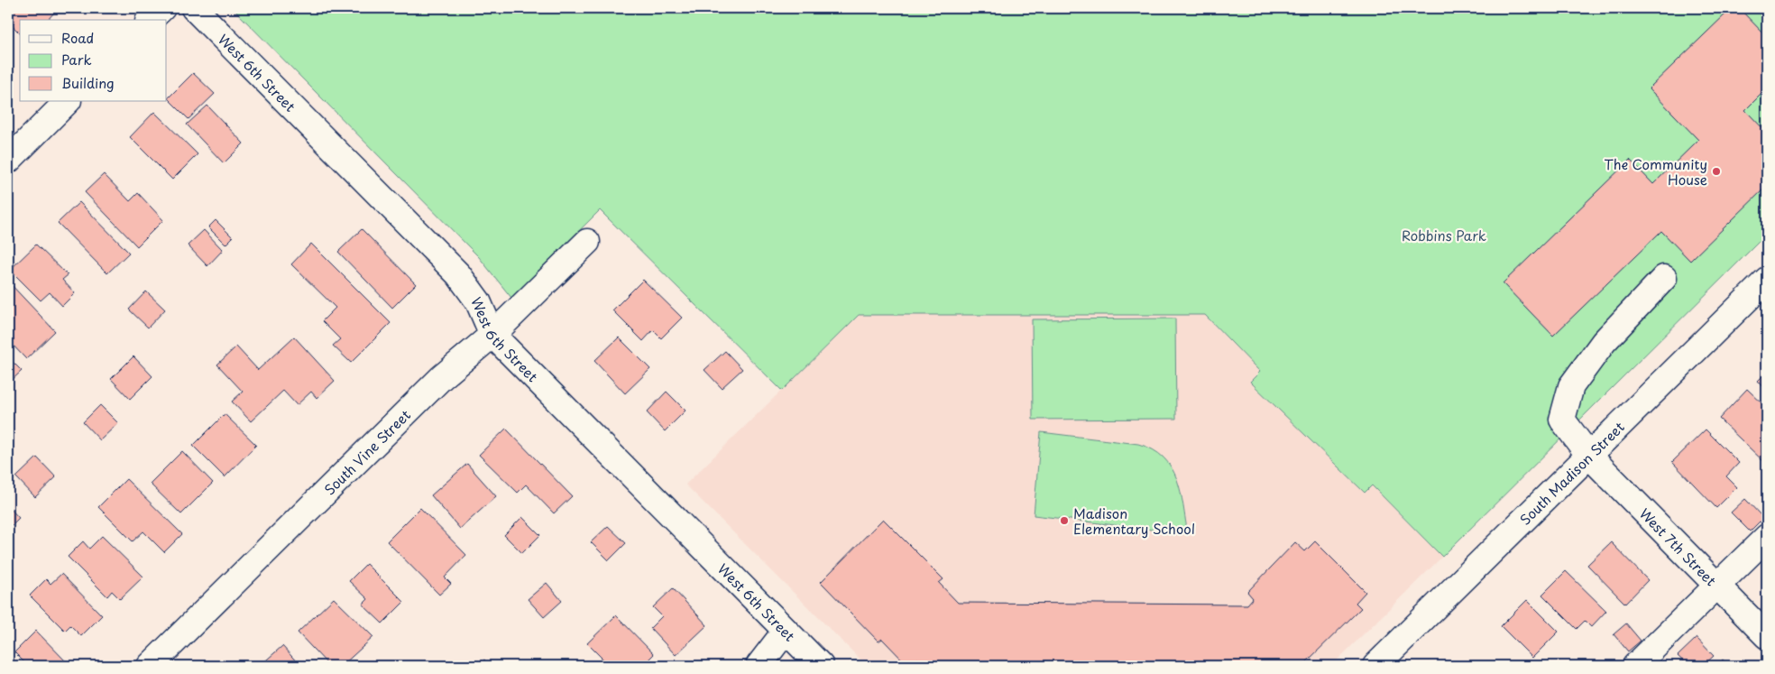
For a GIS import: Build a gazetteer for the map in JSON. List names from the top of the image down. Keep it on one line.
{"streets":{"street":["West 6th Street","South Vine Street","South Madison Street","West 7th Street"]},"crossings":[["West 6th Street","South Vine Street"],["South Madison Street","West 7th Street"]],"parks":["Robbins Park"],"places":["The Community House","Madison Elementary School"],"legend":["Road","Park","Building"]}
